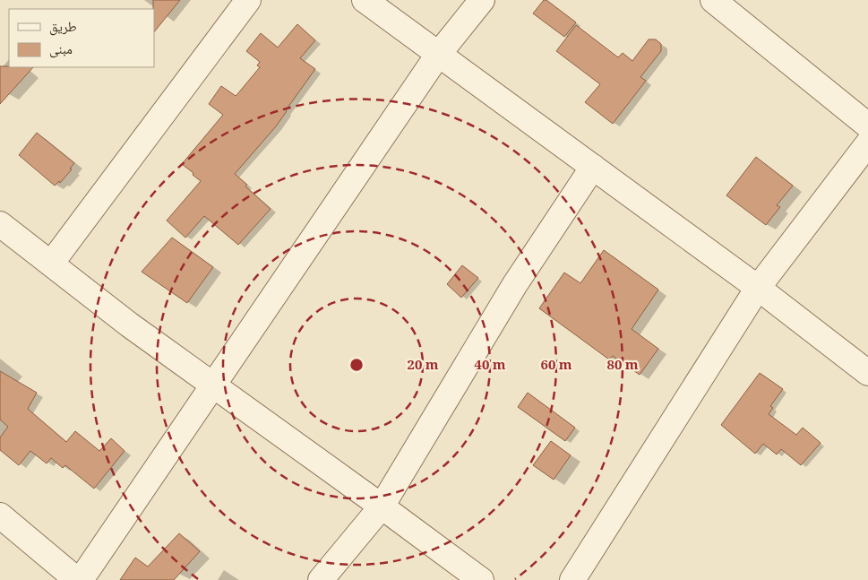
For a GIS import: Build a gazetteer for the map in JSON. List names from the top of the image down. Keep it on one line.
{"legend":["طريق","مبنى"],"rings":["20 m","40 m","60 m","80 m"]}
